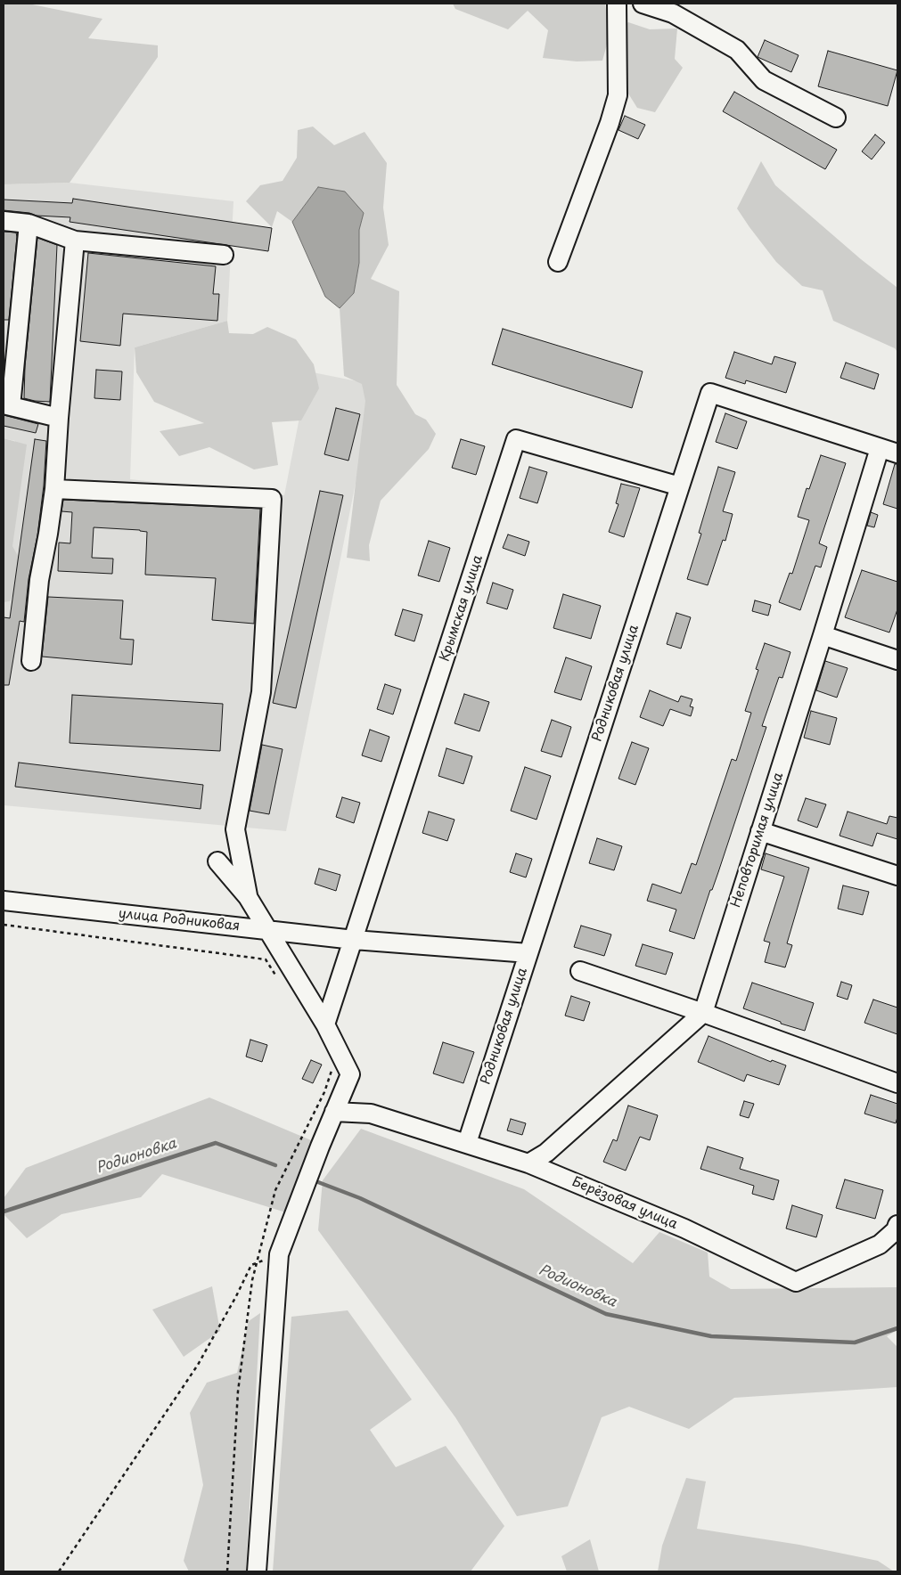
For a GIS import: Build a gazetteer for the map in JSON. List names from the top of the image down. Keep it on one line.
{"streets":{"street":["Крымская улица","Родниковая улица","Неповторимая улица","улица Родниковая","Берёзовая улица"]},"crossings":[["Крымская улица","Родниковая улица"],["Крымская улица","улица Родниковая"],["Родниковая улица","Неповторимая улица"],["Родниковая улица","улица Родниковая"],["Родниковая улица","Берёзовая улица"]],"water":["Родионовка"]}
